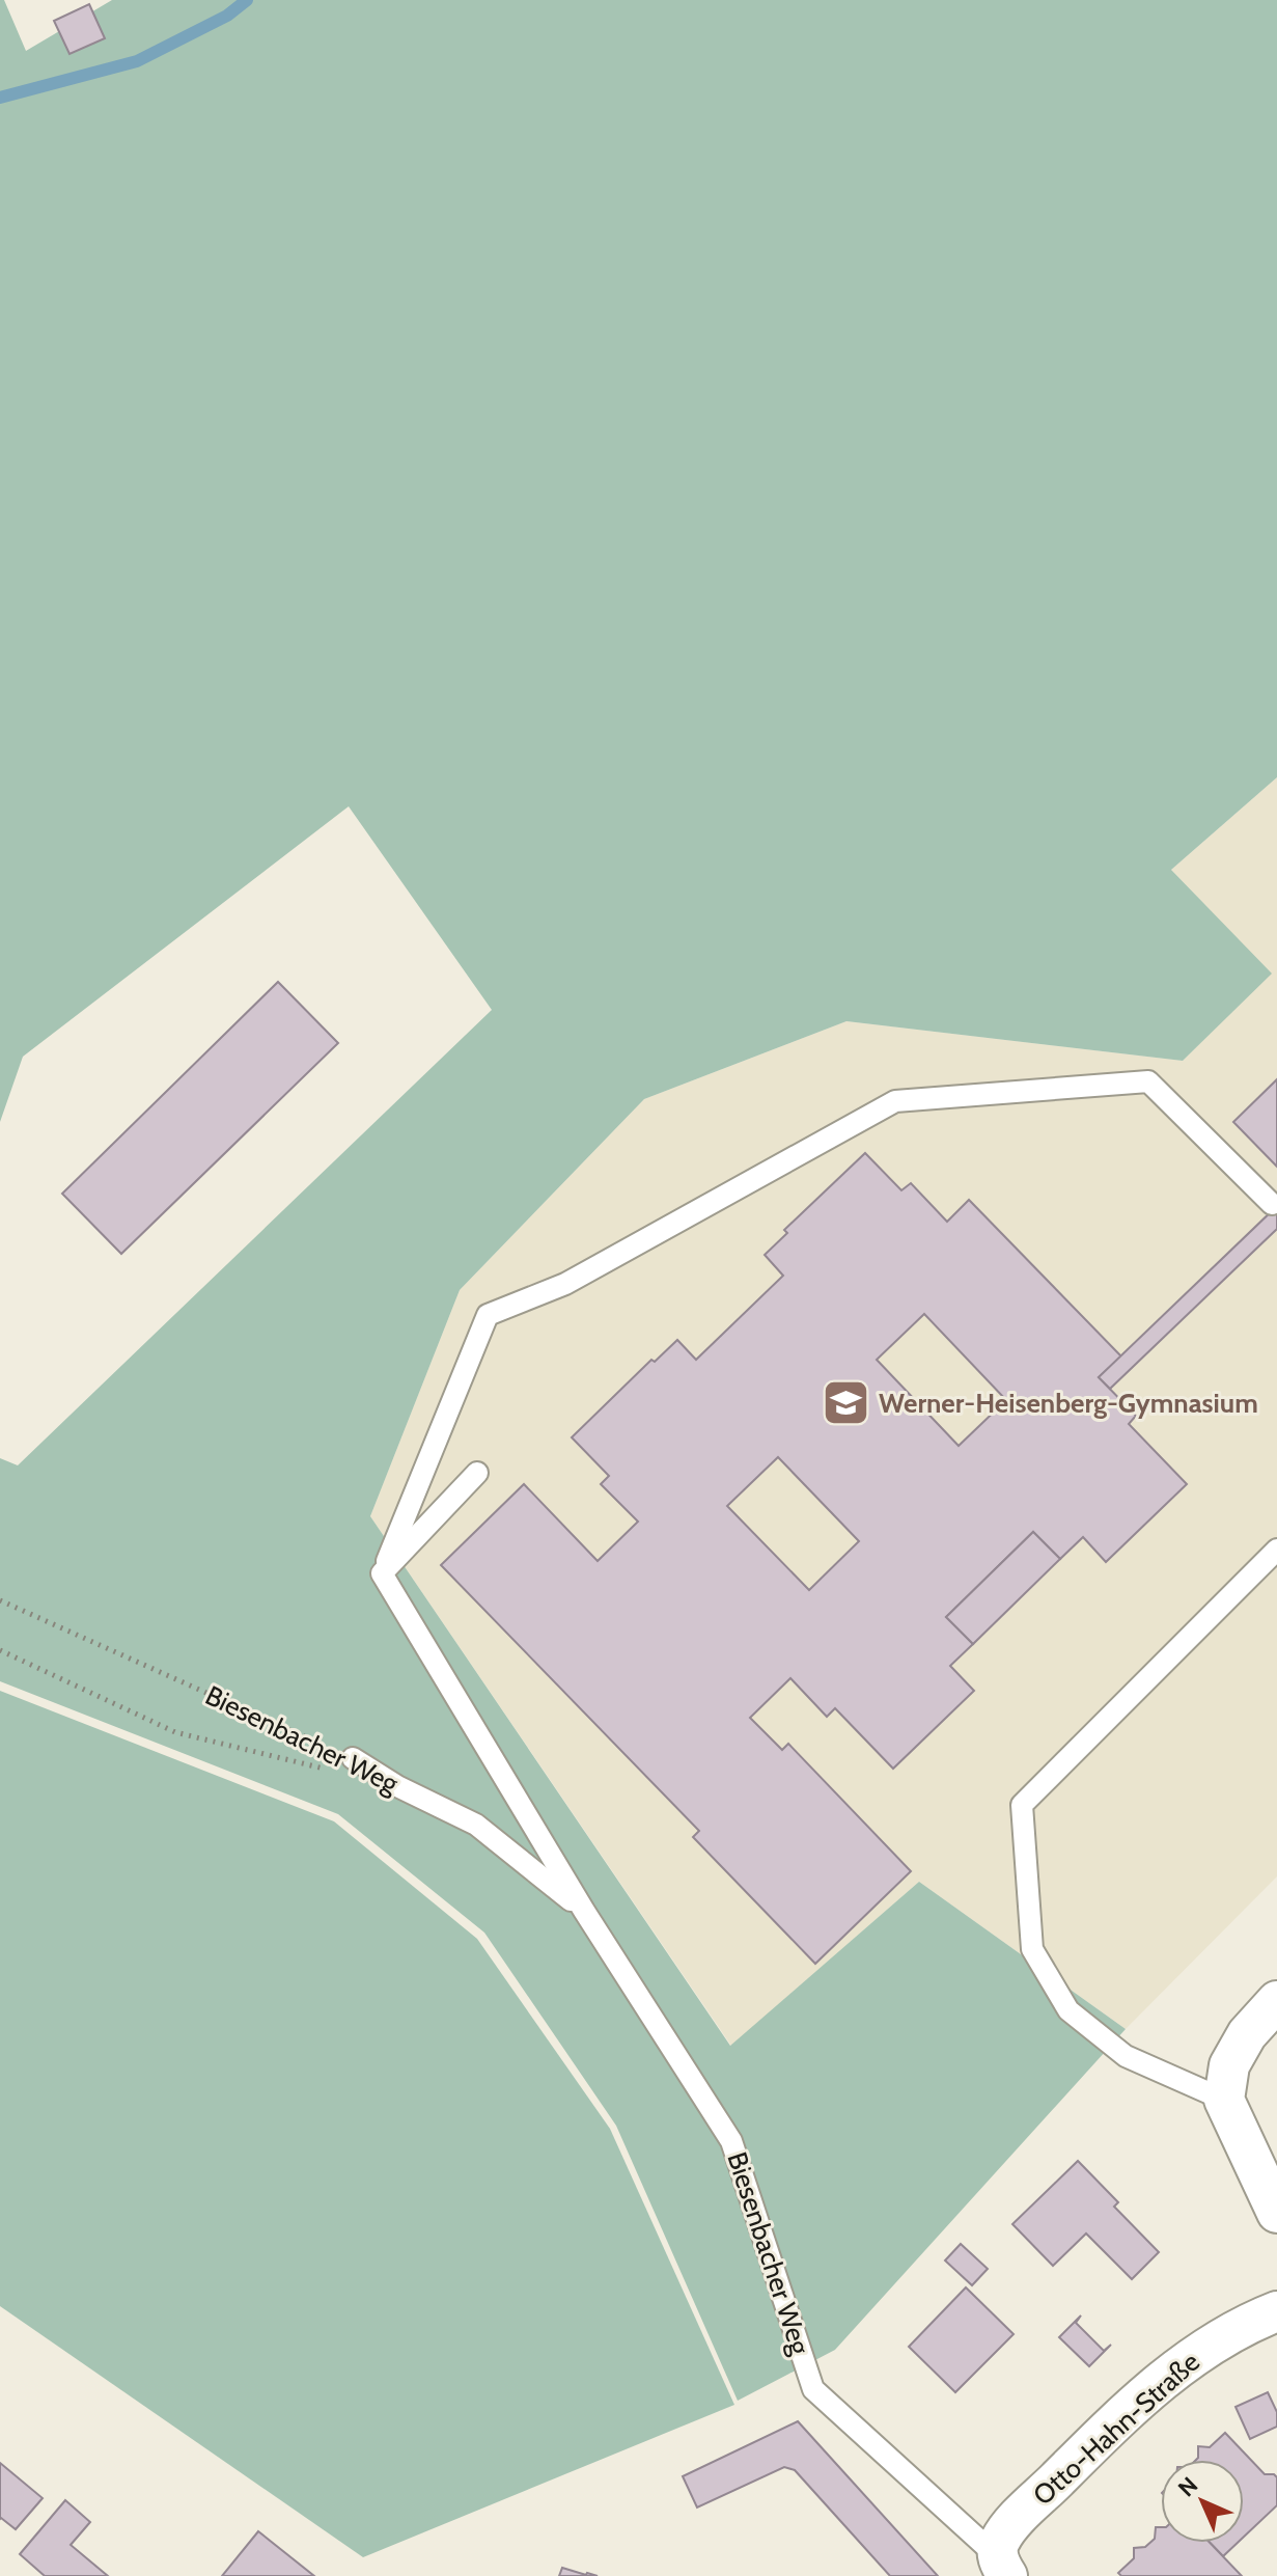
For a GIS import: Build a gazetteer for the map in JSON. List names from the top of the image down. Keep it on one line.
{"streets":{"street":["Otto-Hahn-Straße"],"lane":["Biesenbacher Weg"]},"crossings":[["Biesenbacher Weg","Otto-Hahn-Straße"]],"places":{"school or university":["Werner-Heisenberg-Gymnasium"]},"north":"top left"}
